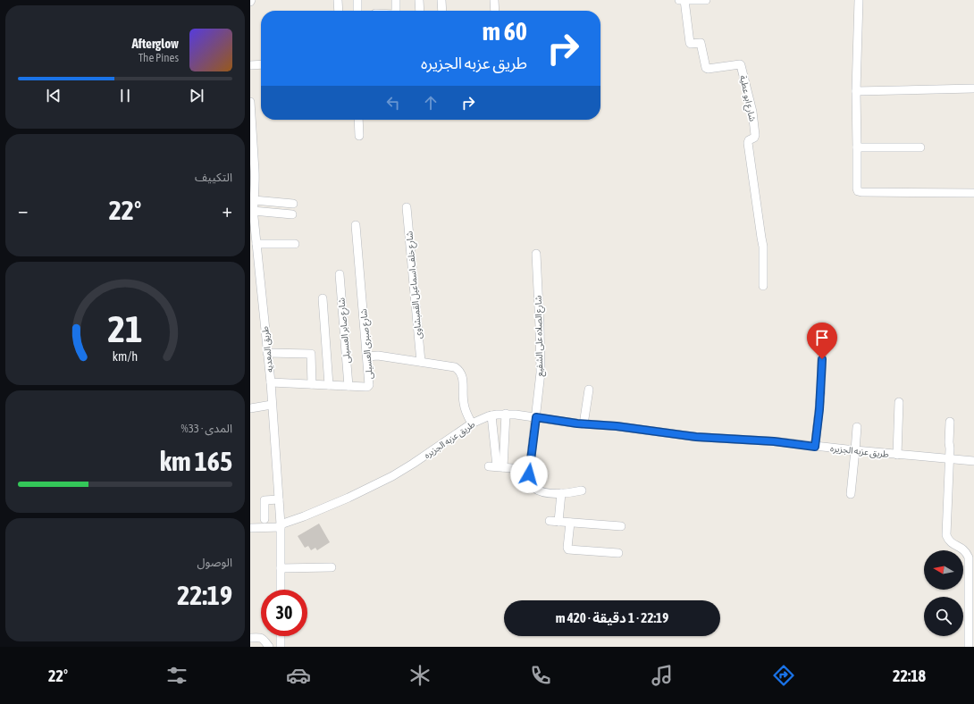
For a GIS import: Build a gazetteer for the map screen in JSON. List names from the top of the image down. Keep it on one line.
{"streets":{"street":["شارع ابو عطية","شارع خلف اسماعيل القمبشاوى","شارع صابر العسيلى","شارع الصلاه على الشفيع","شارع صبرى العسيلى","طريق المعديه","طريق عزبه الجزيره"]},"crossings":[["شارع صابر العسيلى","شارع صبرى العسيلى"],["شارع الصلاه على الشفيع","طريق عزبه الجزيره"],["شارع صبرى العسيلى","طريق المعديه"],["طريق المعديه","طريق عزبه الجزيره"]],"north":"left","page":{"turn":["60 m","طريق عزبه الجزيره"],"song":["Afterglow","The Pines"],"tile":["التكييف",["المدى · 33%","165 km"],["الوصول","22:19"]],"heat":["−","22°","+"],"limit":"30","trip":"22:19 · 1 دقيقة · 420 m","tabs":["22:18","22°"],"gauge":["21","km/h"]}}
